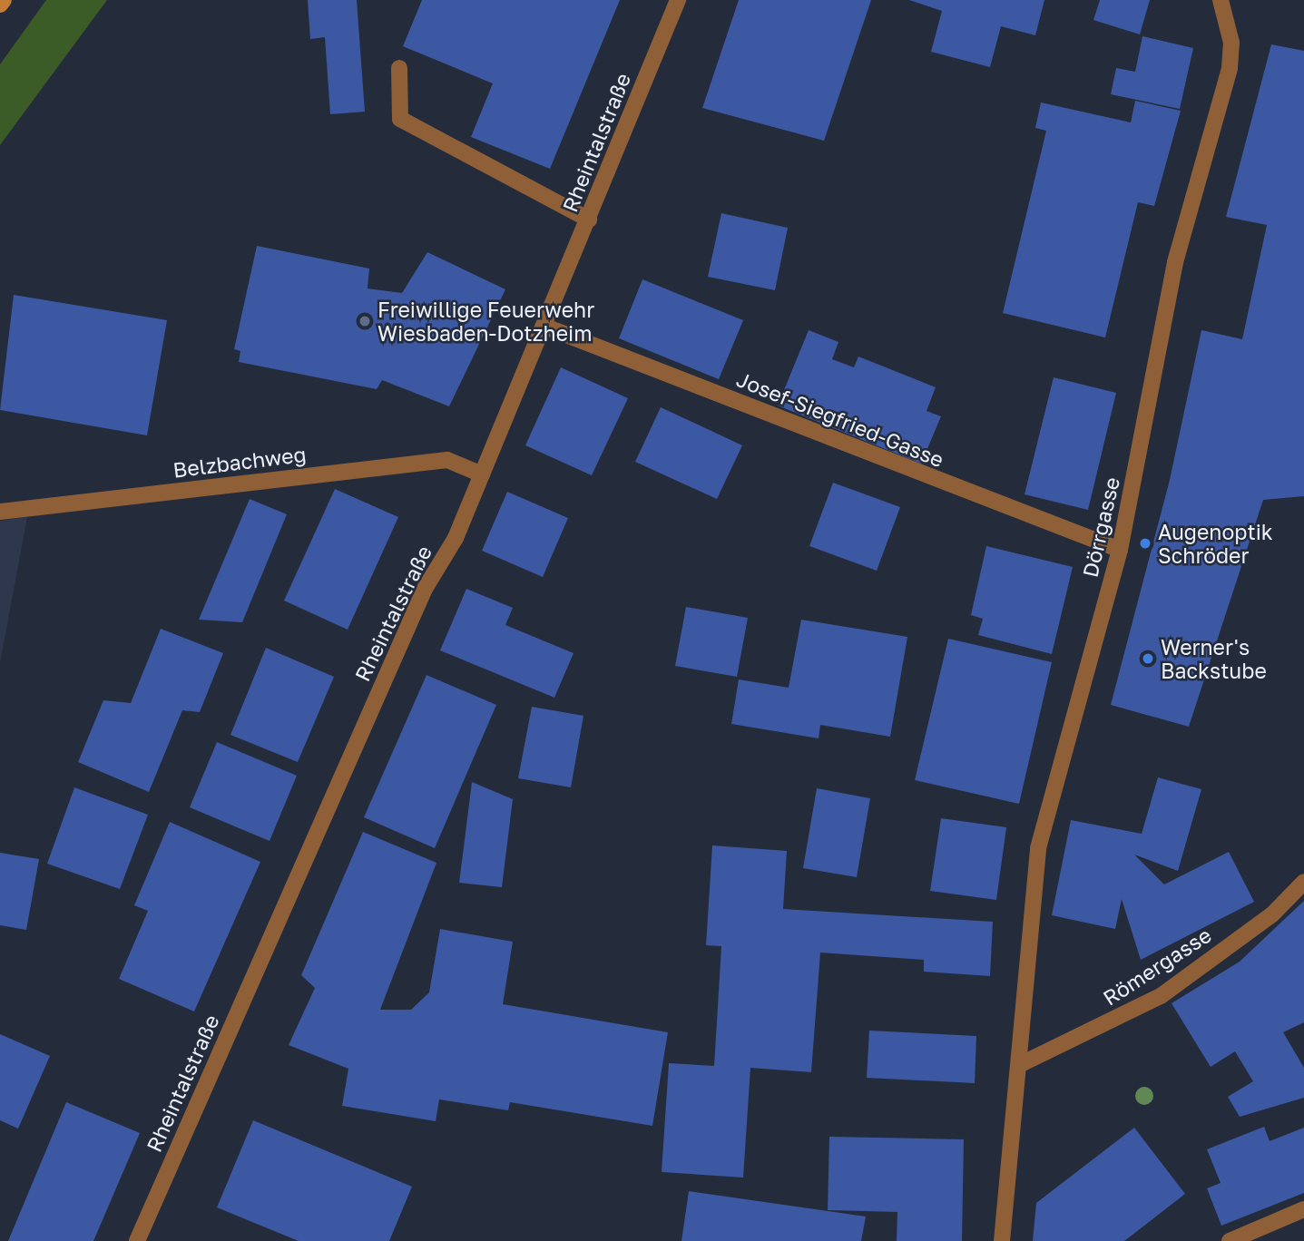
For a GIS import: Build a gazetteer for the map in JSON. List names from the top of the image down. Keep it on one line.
{"streets":{"street":["Rheintalstraße","Josef-Siegfried-Gasse","Belzbachweg","Dörrgasse","Römergasse"]},"crossings":[["Rheintalstraße","Josef-Siegfried-Gasse"],["Rheintalstraße","Belzbachweg"],["Josef-Siegfried-Gasse","Dörrgasse"],["Dörrgasse","Römergasse"]],"places":["Freiwillige Feuerwehr Wiesbaden-Dotzheim","Augenoptik Schröder","Werner's Backstube"]}
